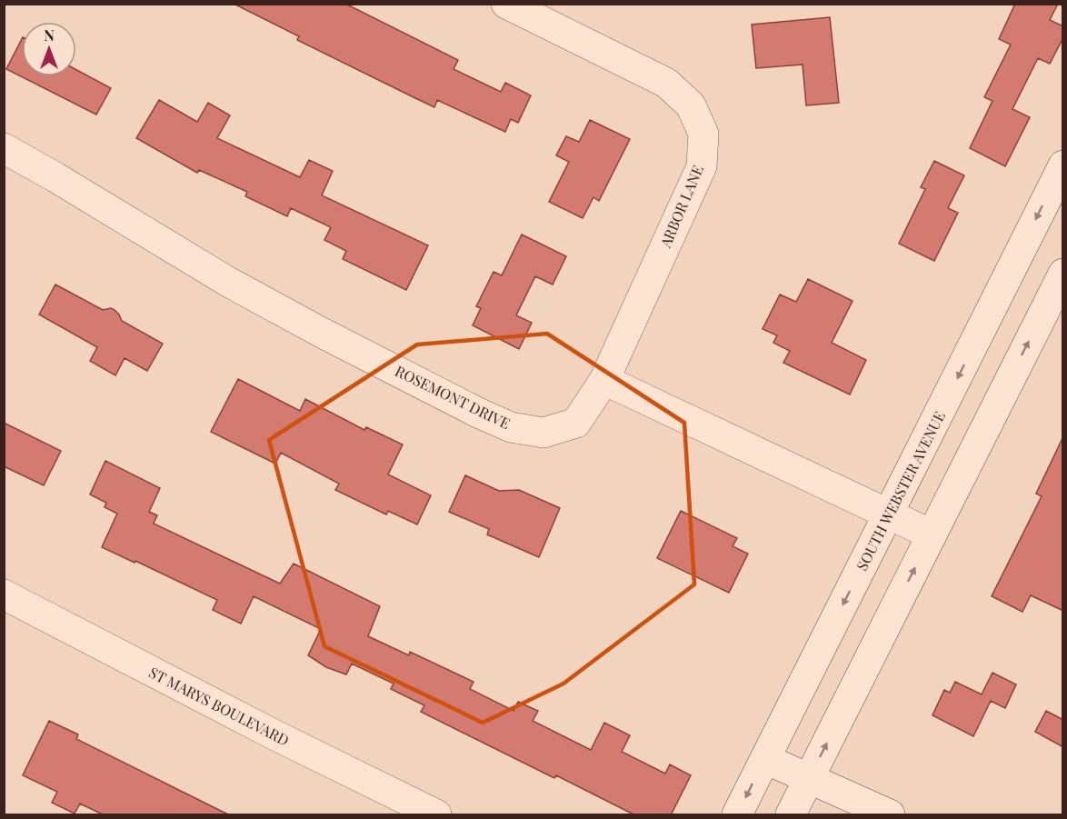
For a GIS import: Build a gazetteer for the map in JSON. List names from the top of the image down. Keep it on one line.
{"streets":{"street":["ARBOR LANE","ROSEMONT DRIVE","SOUTH WEBSTER AVENUE","ST MARYS BOULEVARD"]},"crossings":[["ARBOR LANE","ROSEMONT DRIVE"]],"north":"top"}
